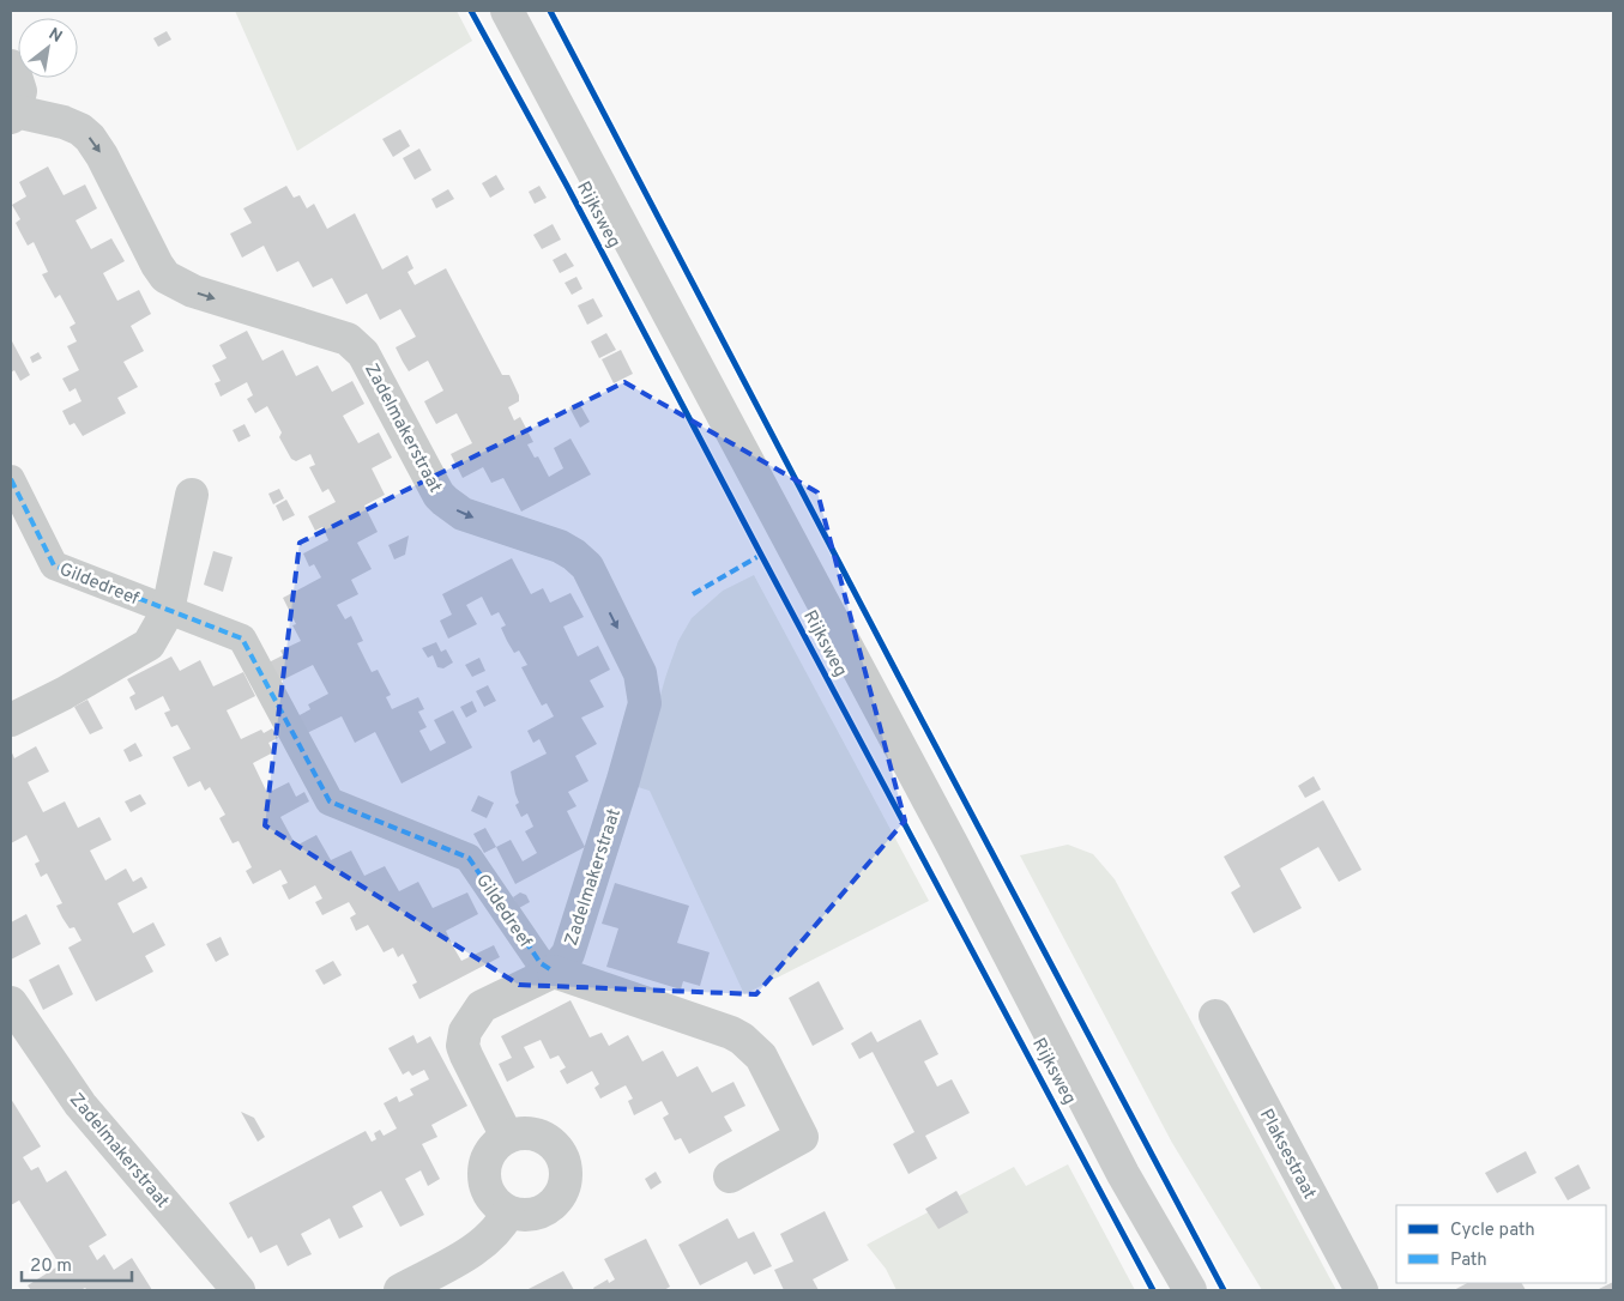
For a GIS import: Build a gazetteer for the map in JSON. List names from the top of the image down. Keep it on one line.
{"streets":{"street":["Rijksweg","Zadelmakerstraat","Gildedreef","Plaksestraat"]},"crossings":[["Zadelmakerstraat","Gildedreef"]],"one_way":["Zadelmakerstraat"],"legend":["Cycle path","Path"],"scale_bar":"20 m","north":"top right"}
